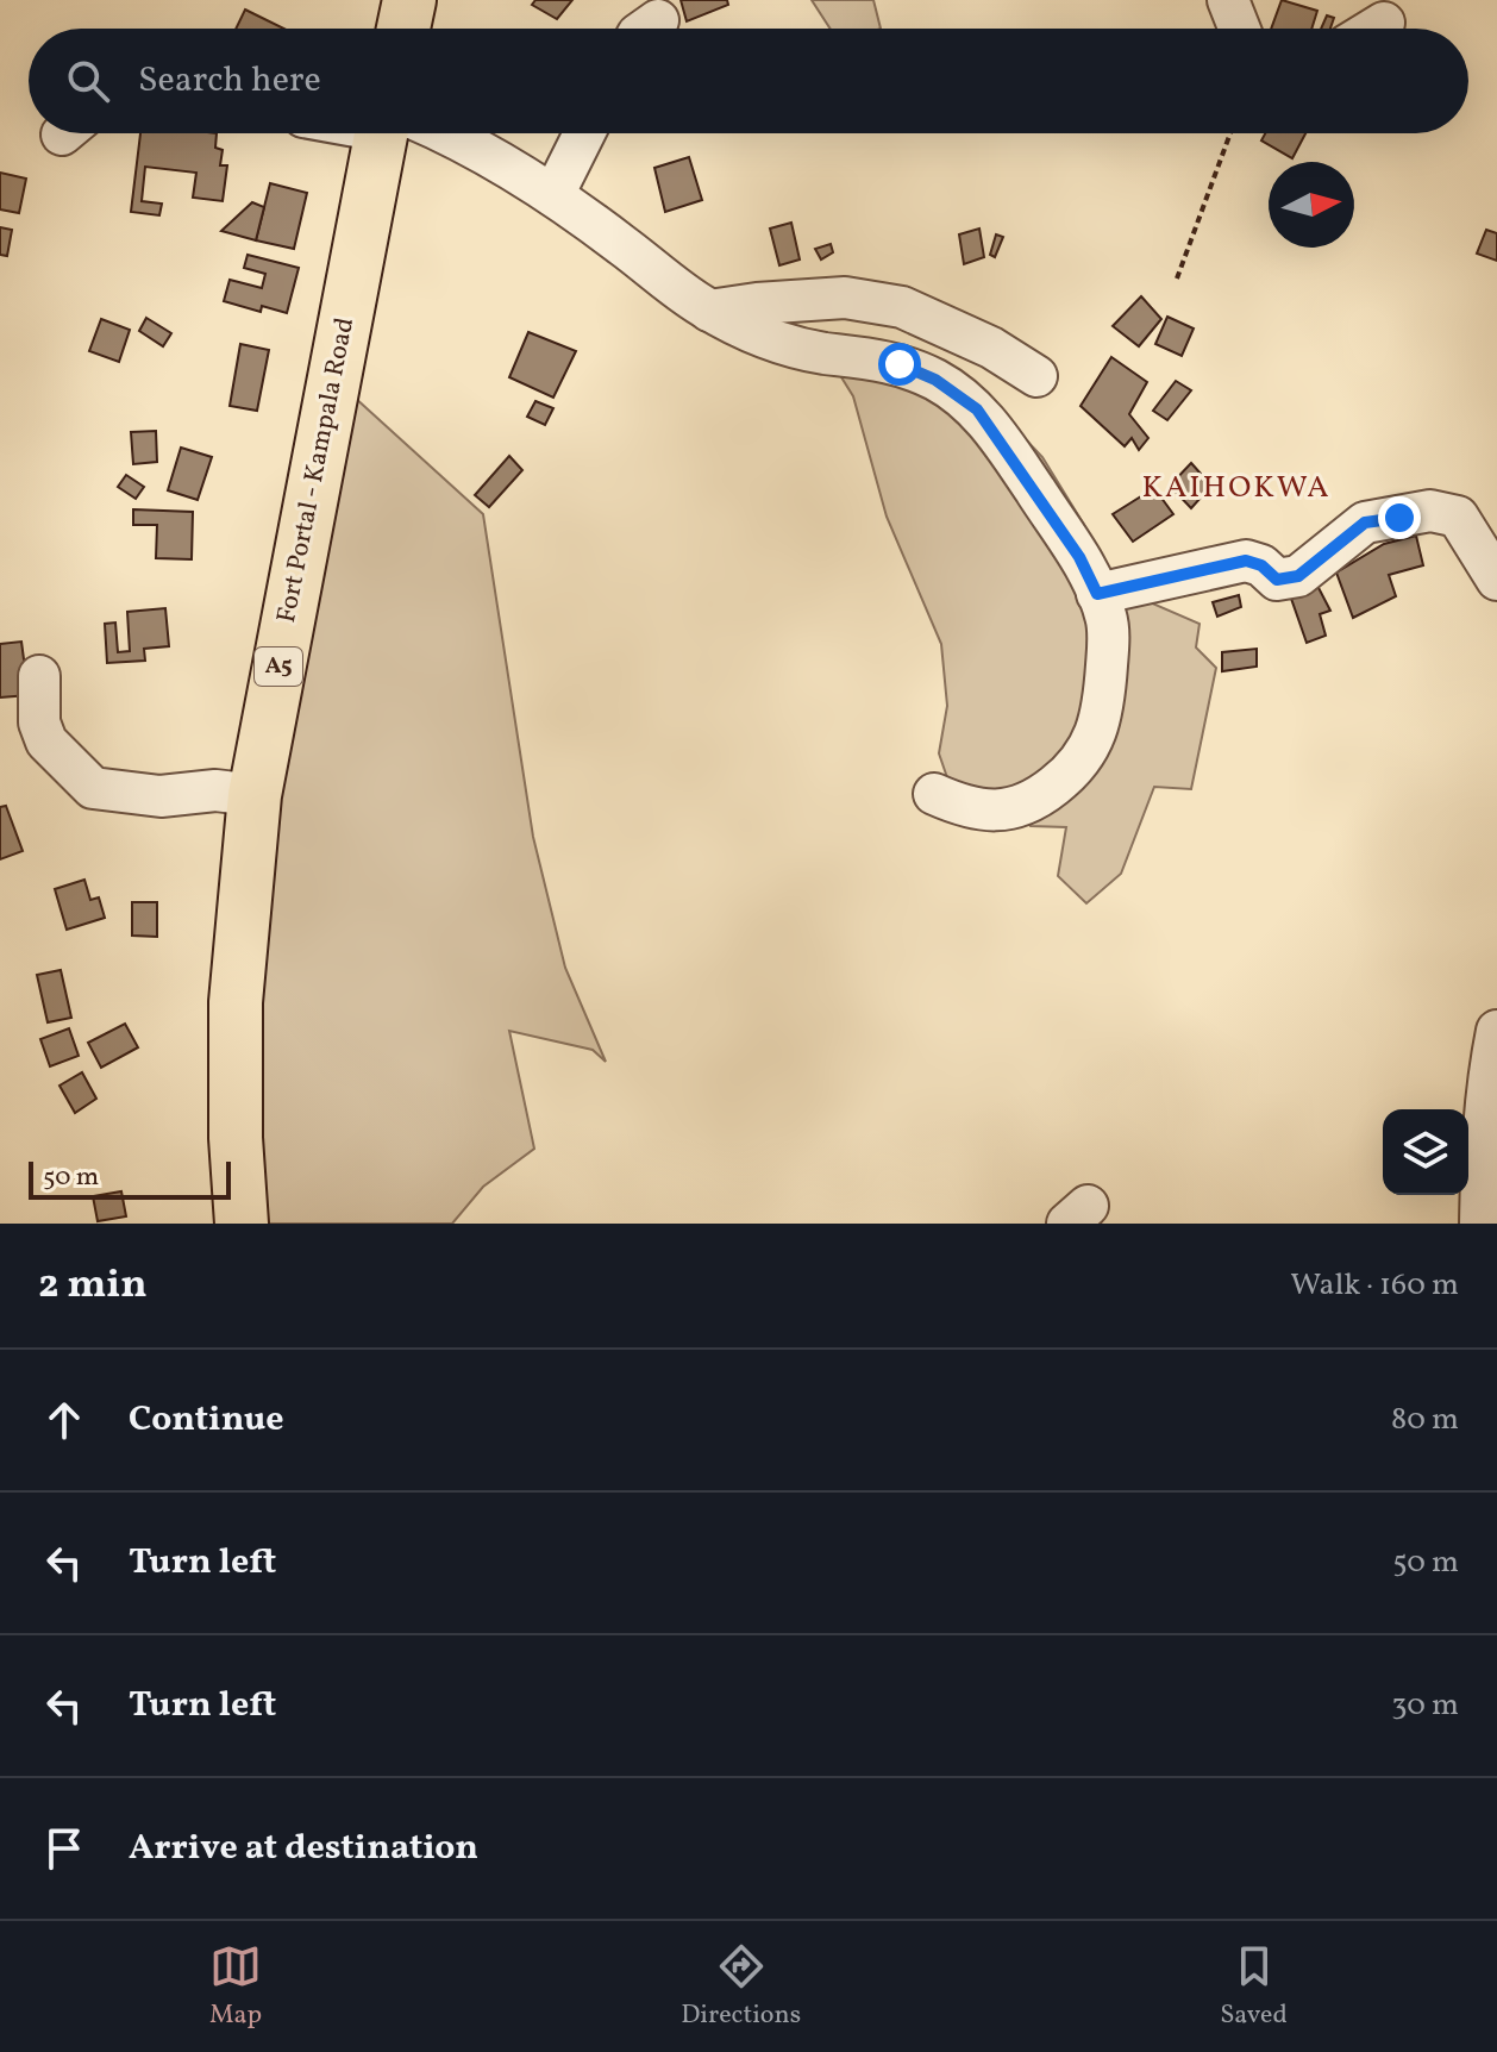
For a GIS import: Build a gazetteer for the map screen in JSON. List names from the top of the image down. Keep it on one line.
{"streets":{"highway":["Fort Portal - Kampala Road","A5"]},"districts":["KAIHOKWA"],"scale_bar":"50 m","north":"right","page":{"search":"Search here","scale":"50 m","heading":["2 min","Walk · 160 m"],"list":[["Continue","80 m"],["Turn left","50 m"],["Turn left","30 m"],"Arrive at destination"],"nav":["Map","Directions","Saved"]}}
